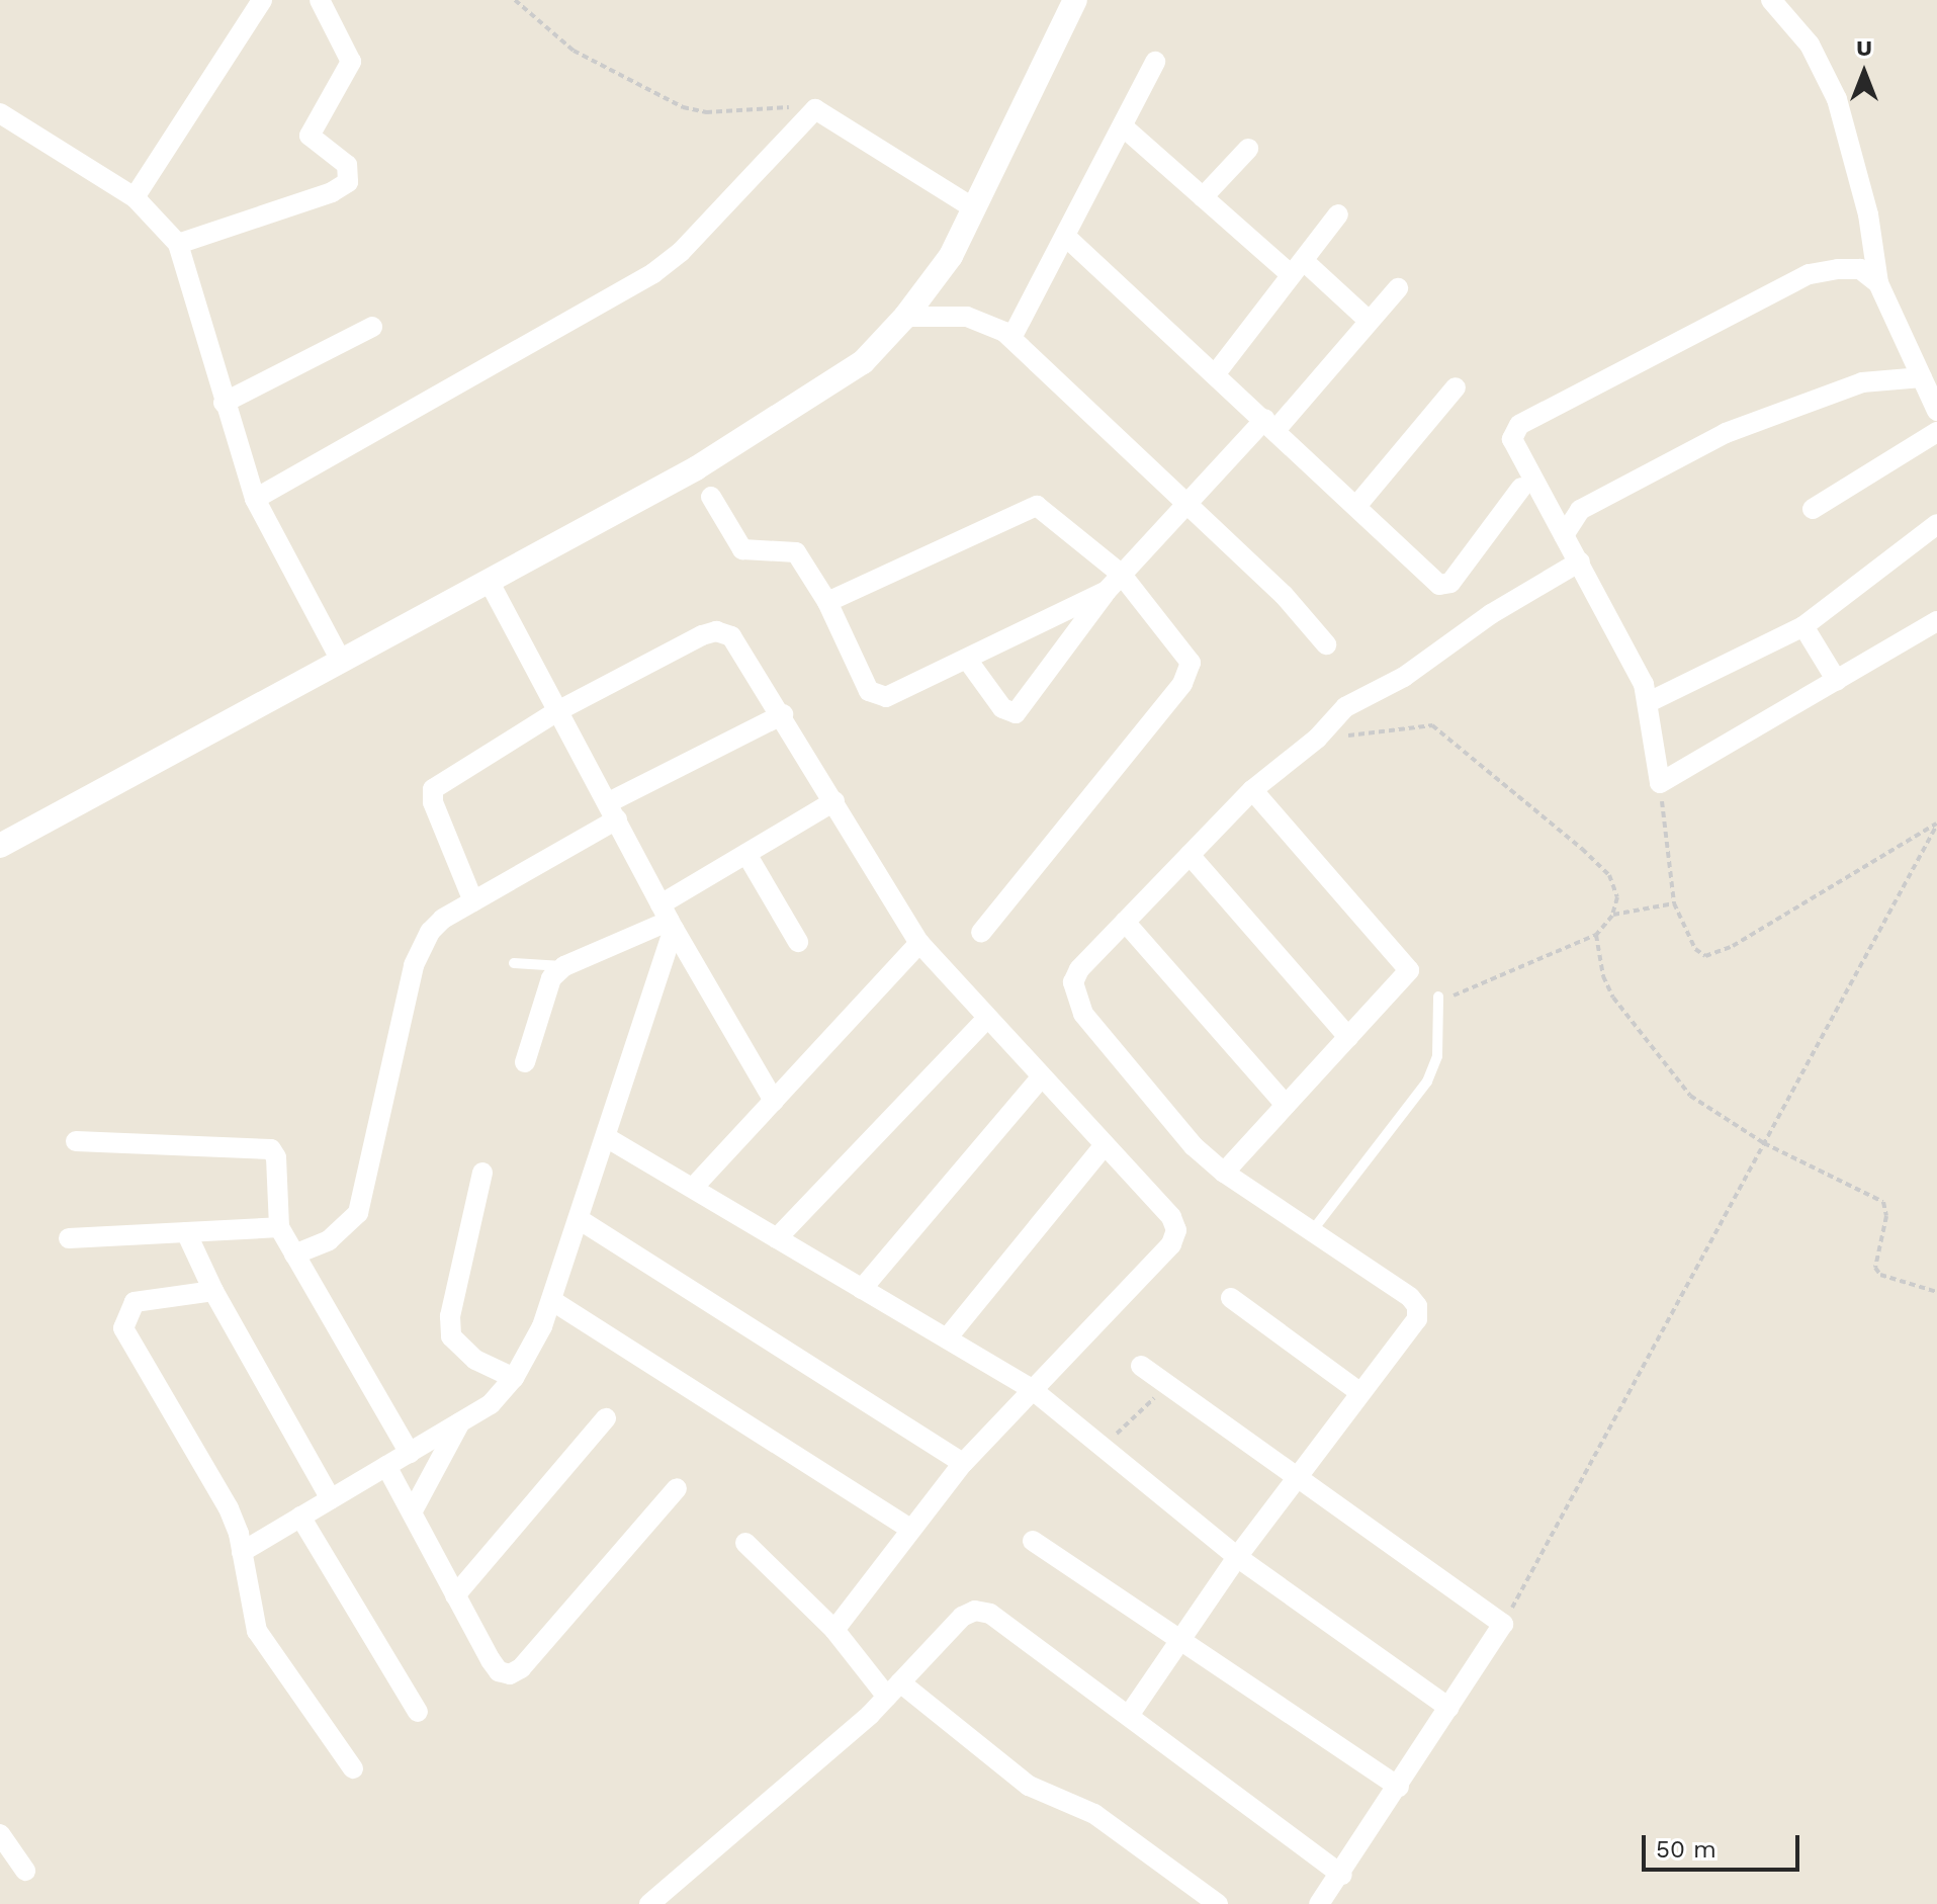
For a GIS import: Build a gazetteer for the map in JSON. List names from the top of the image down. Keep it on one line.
{"scale_bar":"50 m","north":"top"}
